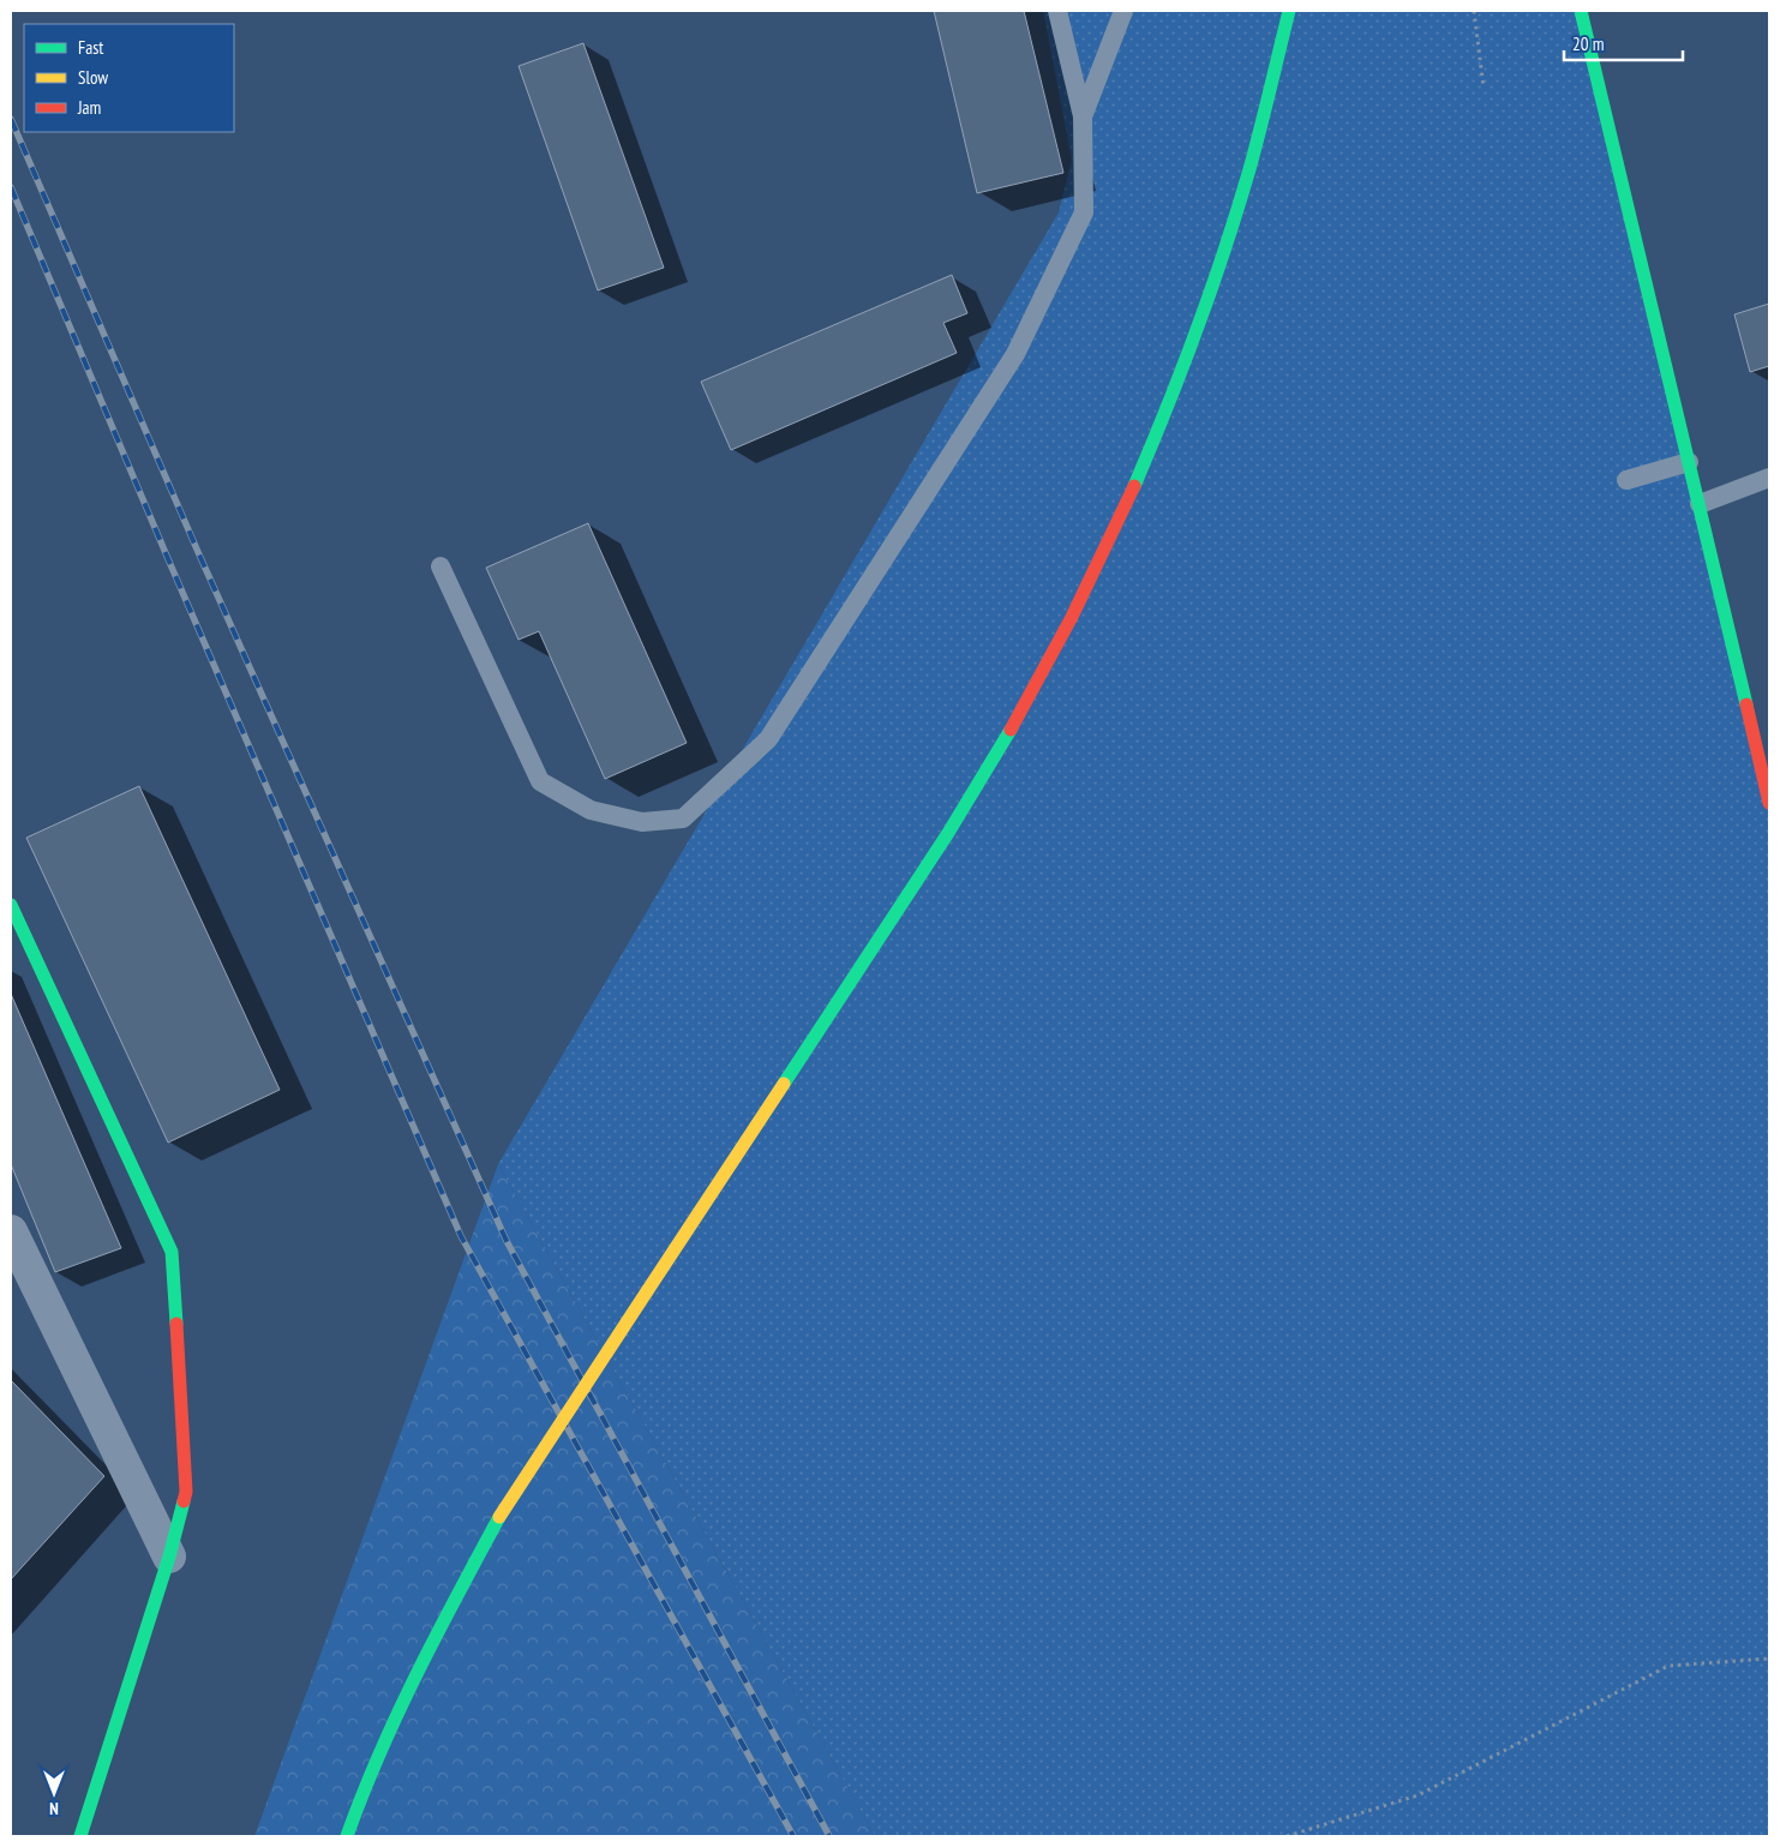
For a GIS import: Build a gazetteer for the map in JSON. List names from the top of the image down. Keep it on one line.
{"legend":["Fast","Slow","Jam"],"scale_bar":"20 m","north":"bottom"}
